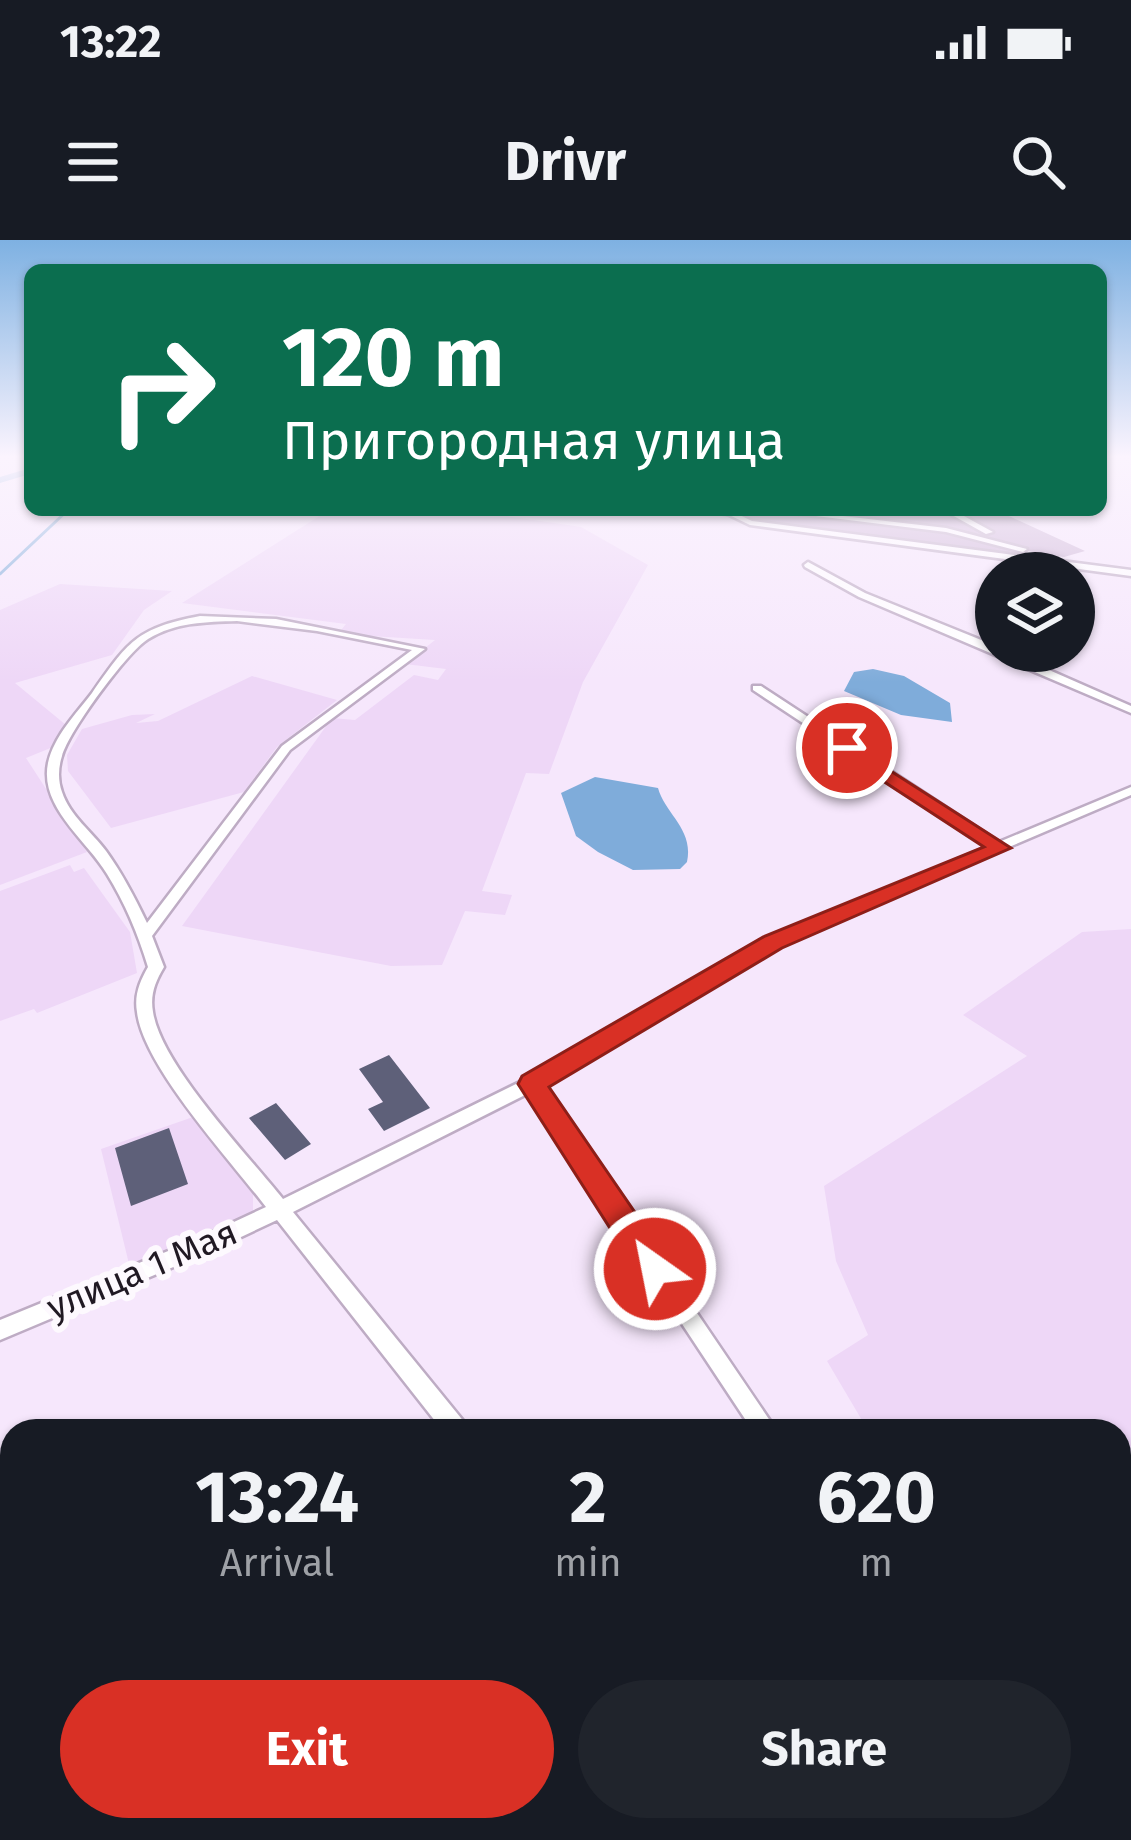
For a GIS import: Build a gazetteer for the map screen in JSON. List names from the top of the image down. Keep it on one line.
{"streets":{"street":["улица 1 Мая"]},"page":{"status":"13:22","header":"Drivr","turn":["120 m","Пригородная улица"],"eta":["13:24","Arrival","2","min","620","m"],"buttons":["Exit","Share"]}}
